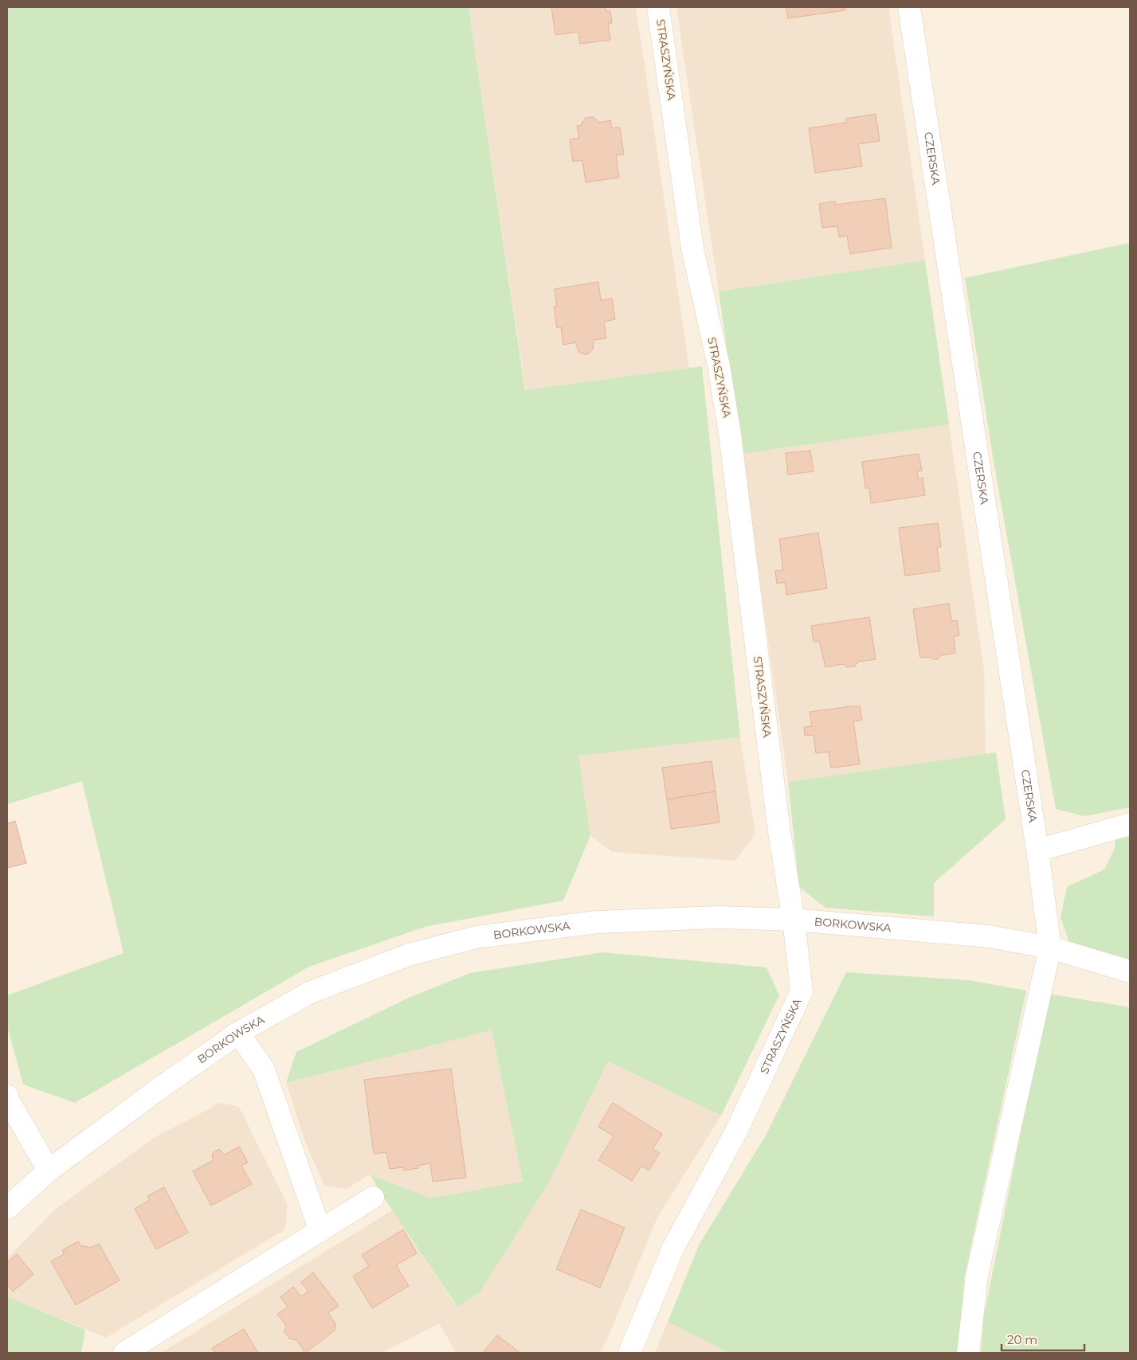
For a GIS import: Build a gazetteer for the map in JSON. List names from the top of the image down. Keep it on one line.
{"streets":{"street":["STRASZYŃSKA","CZERSKA","BORKOWSKA"]},"crossings":[["STRASZYŃSKA","BORKOWSKA"],["CZERSKA","BORKOWSKA"]],"scale_bar":"20 m"}
